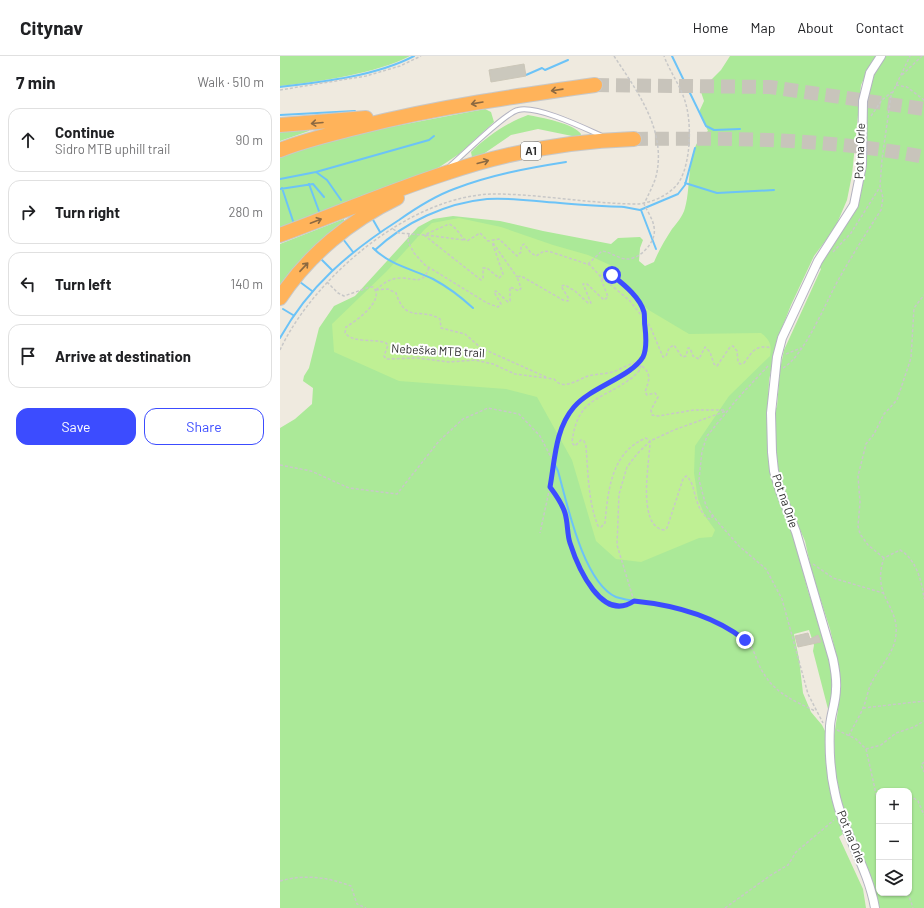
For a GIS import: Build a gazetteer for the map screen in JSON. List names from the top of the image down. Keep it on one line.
{"streets":{"highway":["A1"],"street":["Pot na Orle"],"path":["Nebeška MTB trail"]},"page":{"header":"Citynav","nav":["Home","Map","About","Contact"],"heading":["7 min","Walk · 510 m"],"list":[["Continue","Sidro MTB uphill trail","90 m"],["Turn right","280 m"],["Turn left","140 m"],"Arrive at destination"],"buttons":["Save","Share"],"map_buttons":["+","−"]}}
